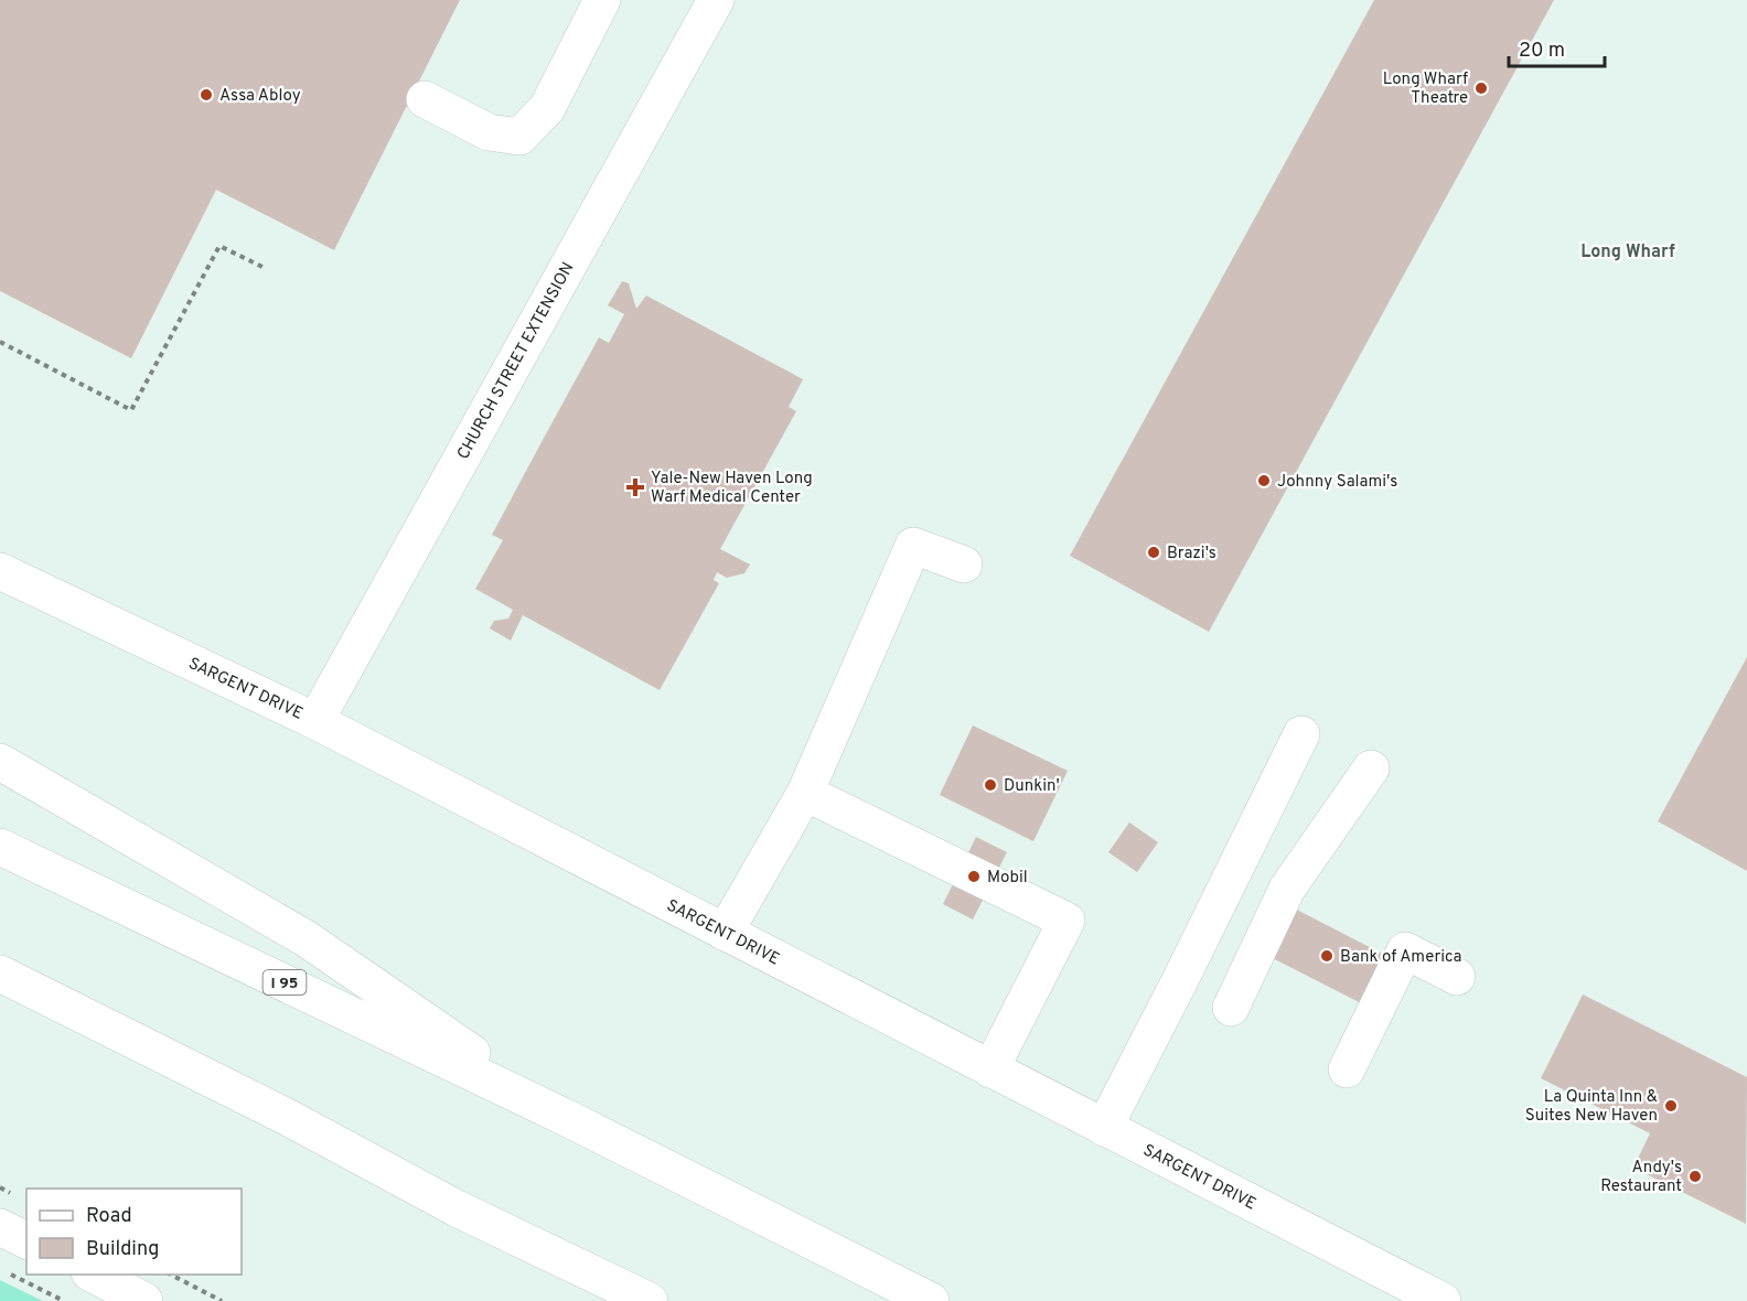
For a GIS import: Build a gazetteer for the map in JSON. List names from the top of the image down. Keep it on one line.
{"streets":{"main road":["CHURCH STREET EXTENSION","SARGENT DRIVE","I 95"]},"crossings":[["CHURCH STREET EXTENSION","SARGENT DRIVE"]],"districts":["Long Wharf"],"places":{"other":["Long Wharf Theatre","Assa Abloy","Johnny Salami's","Brazi's","Dunkin'","Mobil","Bank of America","La Quinta Inn & Suites New Haven","Andy's Restaurant"],"health":["Yale-New Haven Long Warf Medical Center"]},"legend":["Road","Building"],"scale_bar":"20 m"}
